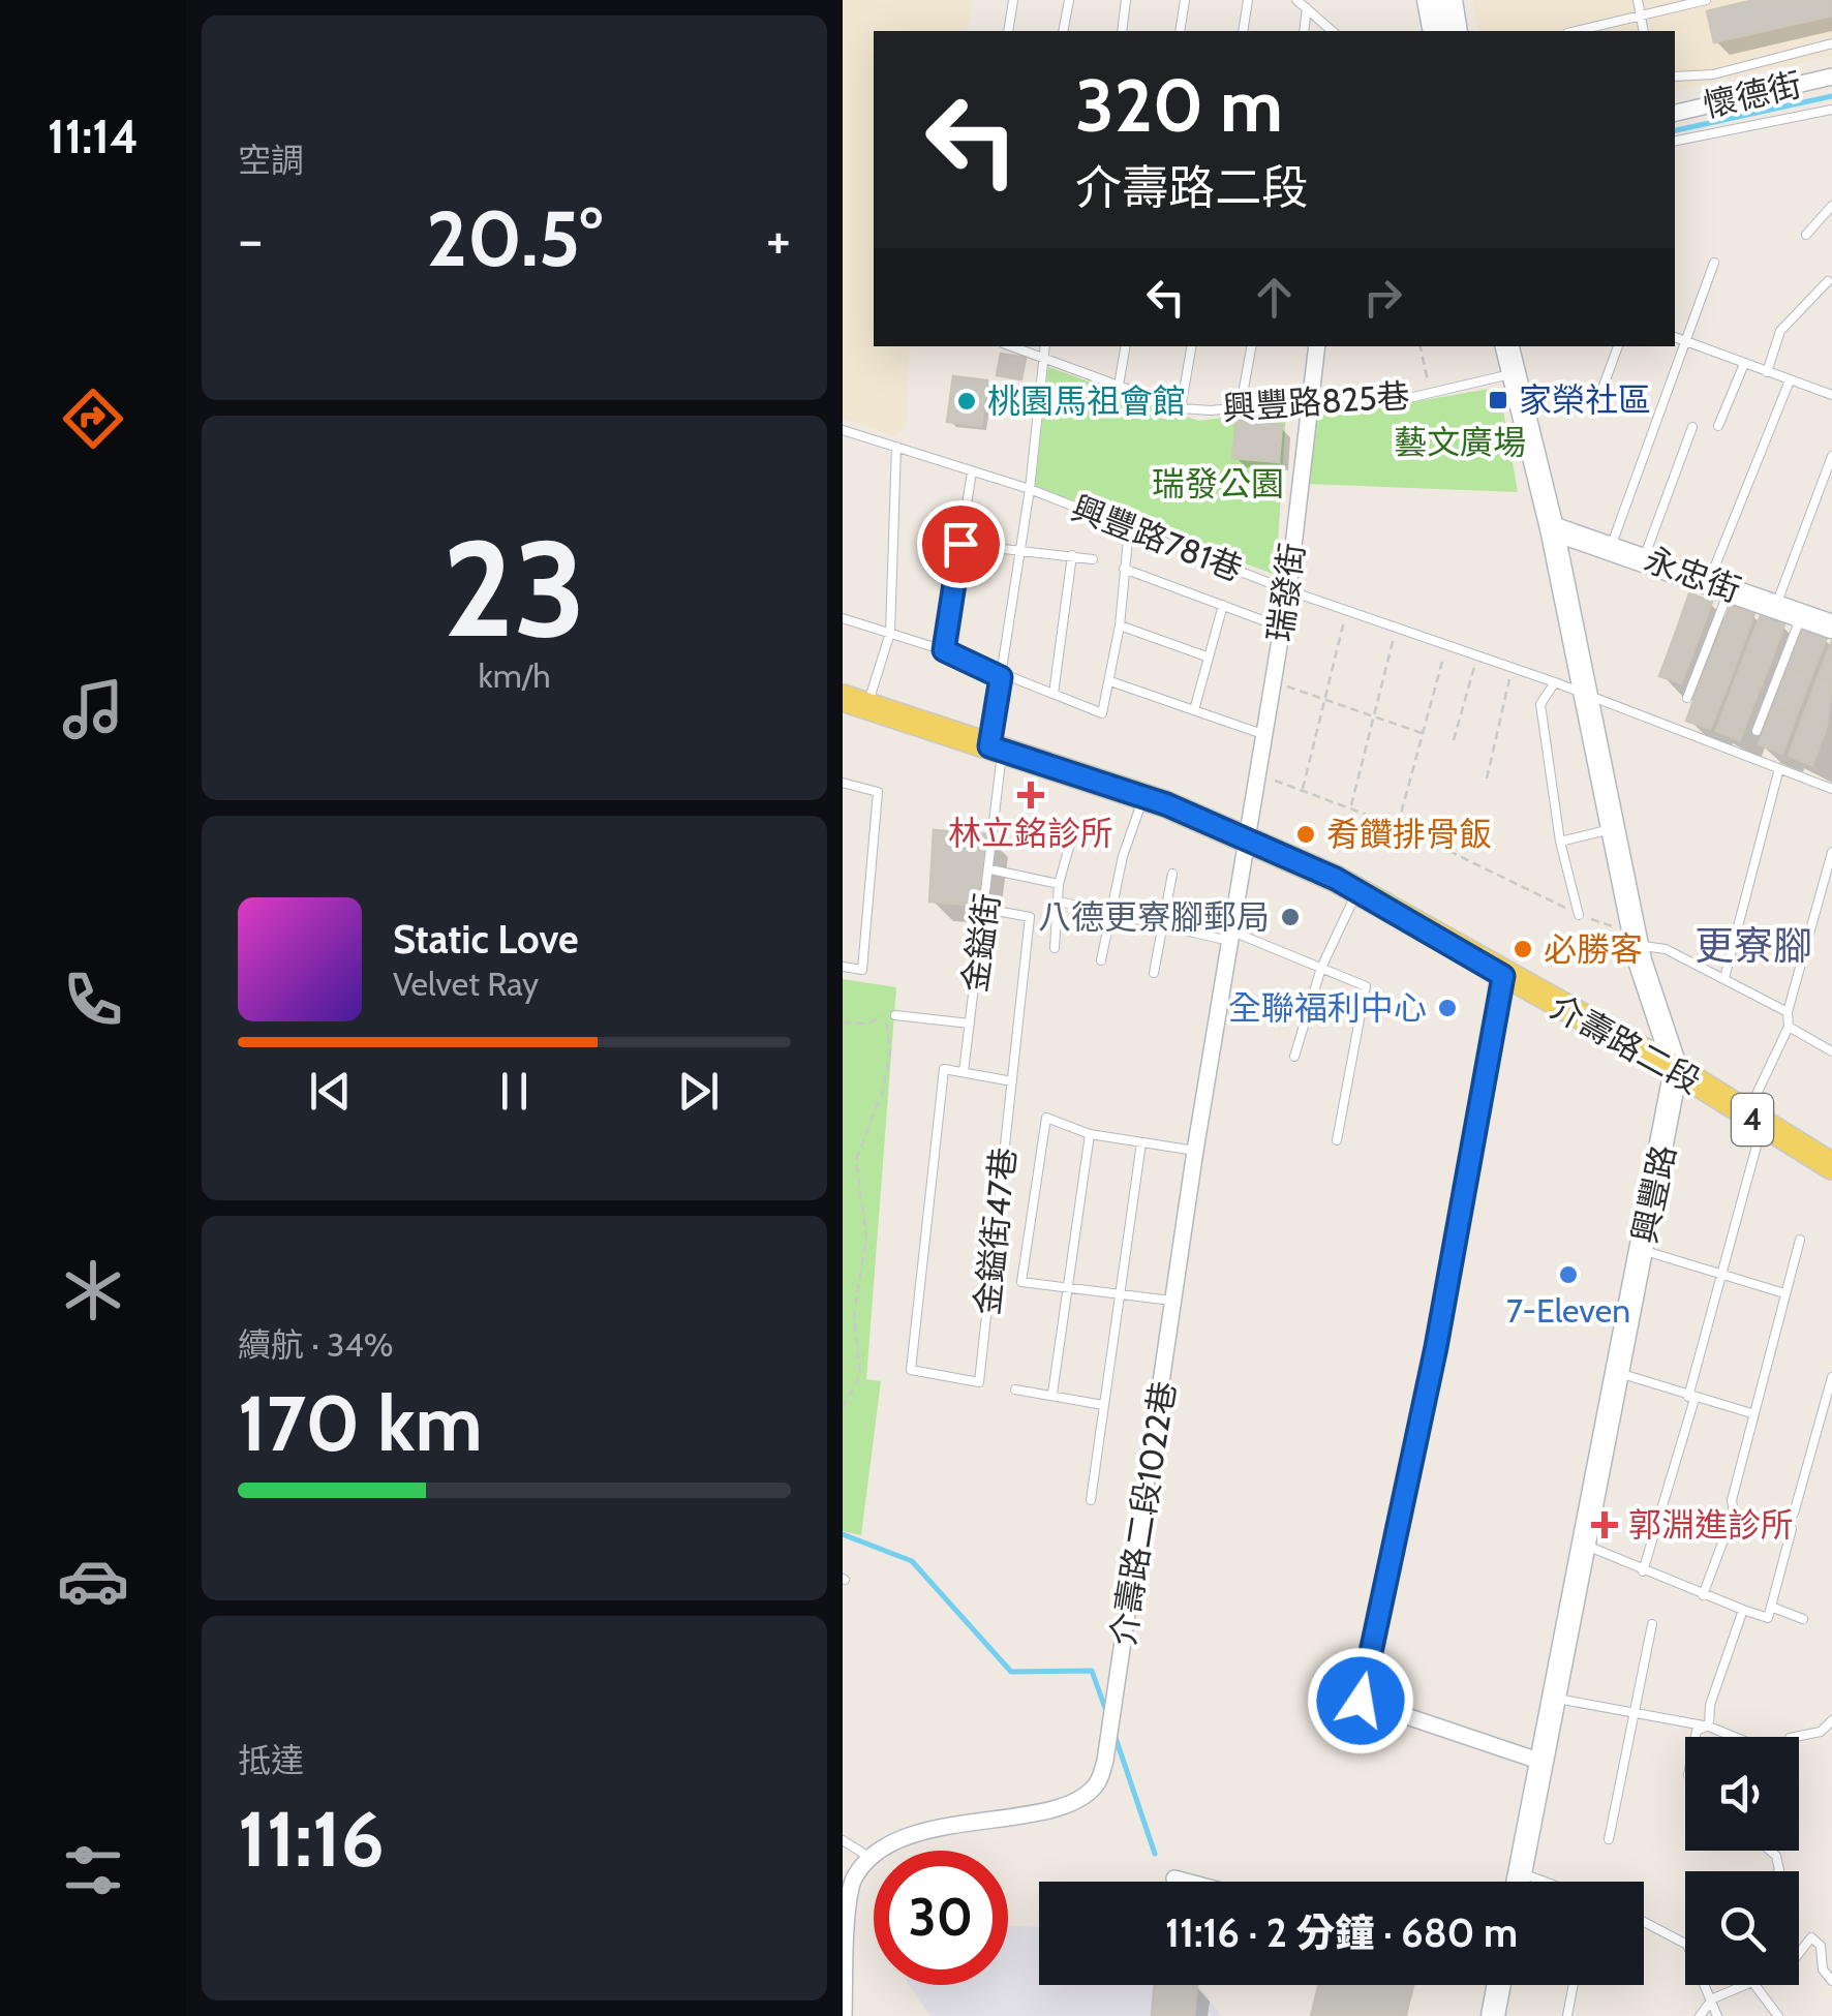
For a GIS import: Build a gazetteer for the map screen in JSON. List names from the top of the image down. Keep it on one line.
{"streets":{"main road":["永忠街","介壽路二段","4","興豐路"],"street":["懷德街","瑞發街","介壽路二段1022巷"],"lane":["興豐路825巷","興豐路781巷","金鎰街","金鎰街47巷"]},"crossings":[["興豐路825巷","瑞發街"],["興豐路825巷","金鎰街"],["興豐路825巷","興豐路"],["興豐路781巷","瑞發街"],["興豐路781巷","金鎰街"],["興豐路781巷","興豐路"],["永忠街","興豐路"],["瑞發街","介壽路二段"],["瑞發街","介壽路二段1022巷"],["金鎰街","介壽路二段"],["金鎰街","金鎰街47巷"],["介壽路二段","興豐路"],["介壽路二段","介壽路二段1022巷"]],"districts":["更寮腳"],"parks":["藝文廣場","瑞發公園"],"places":{"transit":["家榮社區"],"other":["桃園馬祖會館","肴饡排骨飯","八德更寮腳郵局","必勝客","全聯福利中心","7-Eleven"],"health":["林立銘診所","郭淵進診所"]},"page":{"tabs":"11:14","tile":["空調",["23","km/h"],["續航 · 34%","170 km"],["抵達","11:16"]],"turn":["320 m","介壽路二段"],"heat":["−","20.5°","+"],"song":["Static Love","Velvet Ray"],"limit":"30","trip":"11:16 · 2 分鐘 · 680 m"}}
